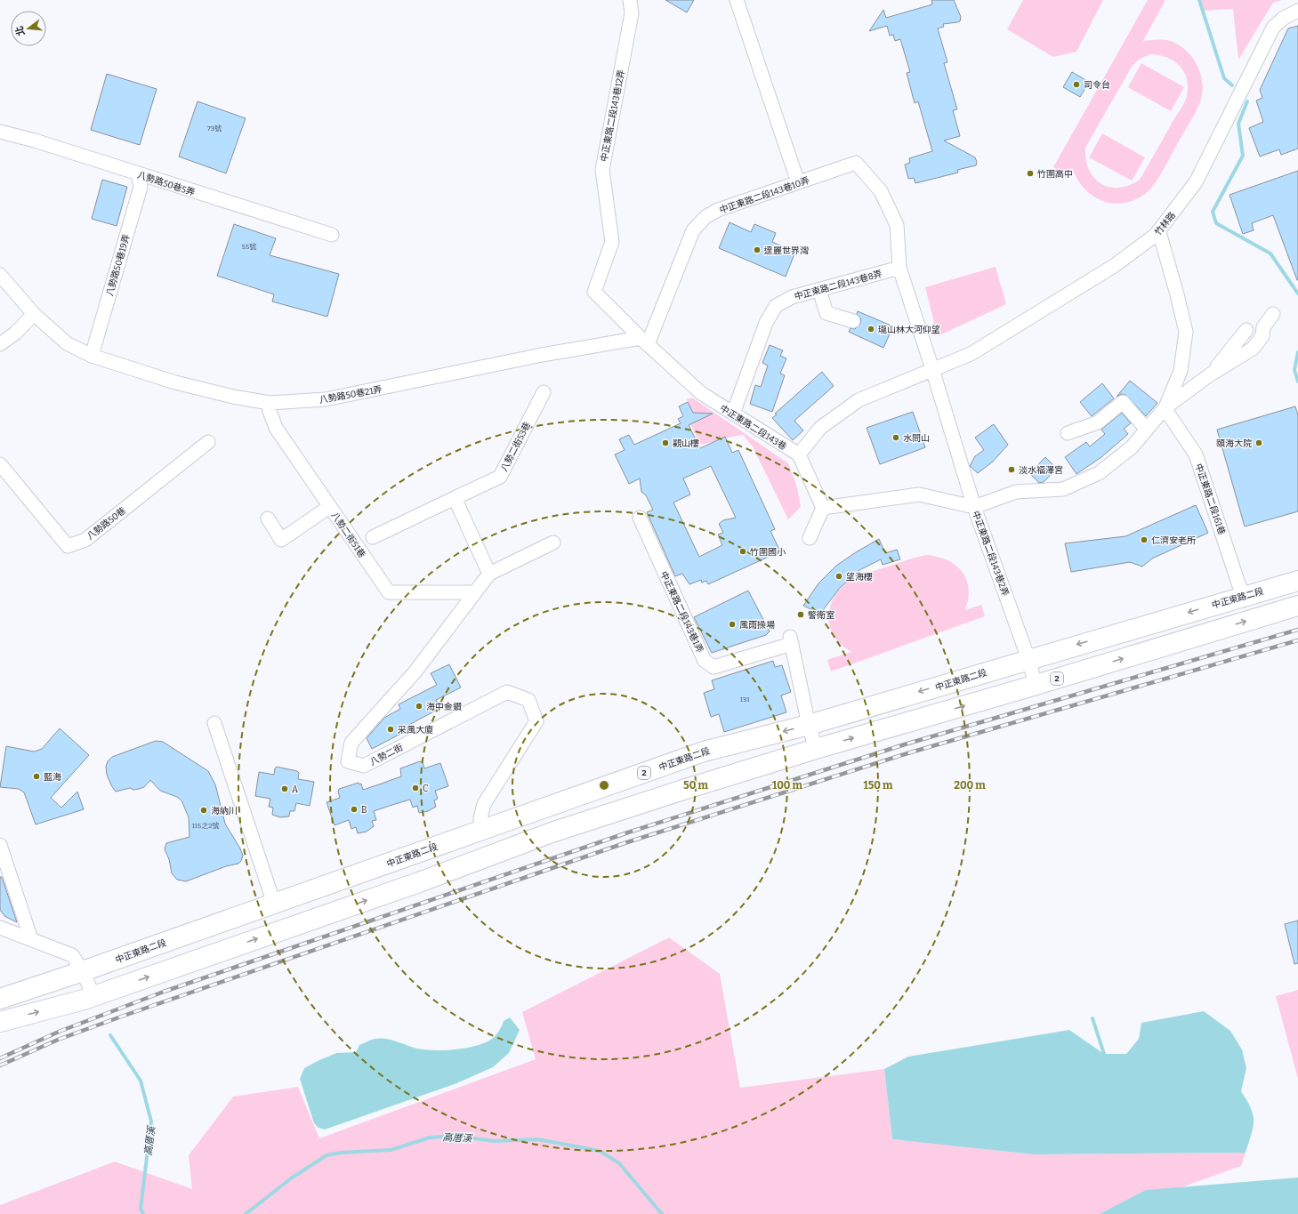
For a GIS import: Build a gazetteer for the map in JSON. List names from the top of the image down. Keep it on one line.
{"streets":{"main road":["中正東路二段","2"],"street":["中正東路二段143巷12弄","八勢路50巷5弄","中正東路二段143巷10弄","竹林路","八勢路50巷19弄","中正東路二段143巷8弄","八勢路50巷21弄","中正東路二段143巷","八勢二街53巷","中正東路二段161巷","八勢路50巷","八勢二街51巷","中正東路二段143巷2弄","中正東路二段143巷1弄","八勢二街"]},"crossings":[["中正東路二段143巷12弄","中正東路二段143巷10弄"],["中正東路二段143巷12弄","八勢路50巷21弄"],["中正東路二段143巷12弄","中正東路二段143巷"],["八勢路50巷5弄","八勢路50巷19弄"],["中正東路二段143巷10弄","中正東路二段143巷8弄"],["中正東路二段143巷10弄","八勢路50巷21弄"],["中正東路二段143巷10弄","中正東路二段143巷"],["竹林路","中正東路二段143巷"],["八勢路50巷19弄","八勢路50巷21弄"],["中正東路二段143巷8弄","中正東路二段143巷"],["八勢路50巷21弄","中正東路二段143巷"],["八勢路50巷21弄","八勢二街51巷"],["中正東路二段161巷","中正東路二段"],["八勢二街51巷","八勢二街"],["中正東路二段143巷2弄","中正東路二段"],["中正東路二段143巷2弄","2"],["中正東路二段","中正東路二段143巷1弄"],["中正東路二段","八勢二街"]],"water":["高厝溪"],"places":["司令台","竹圍高中","達麗世界灣","瓏山林大河仰望","水問山","觀山樓","頤海大院","淡水福澤宮","仁濟安老所","竹圍國小","望海樓","警衛室","風雨操場","海中金鑽","采風大廈","藍海","C","A","B","海納川"],"house_numbers":["73號","55號","131","115之2號"],"north":"left","rings":["50 m","100 m","150 m","200 m"]}
